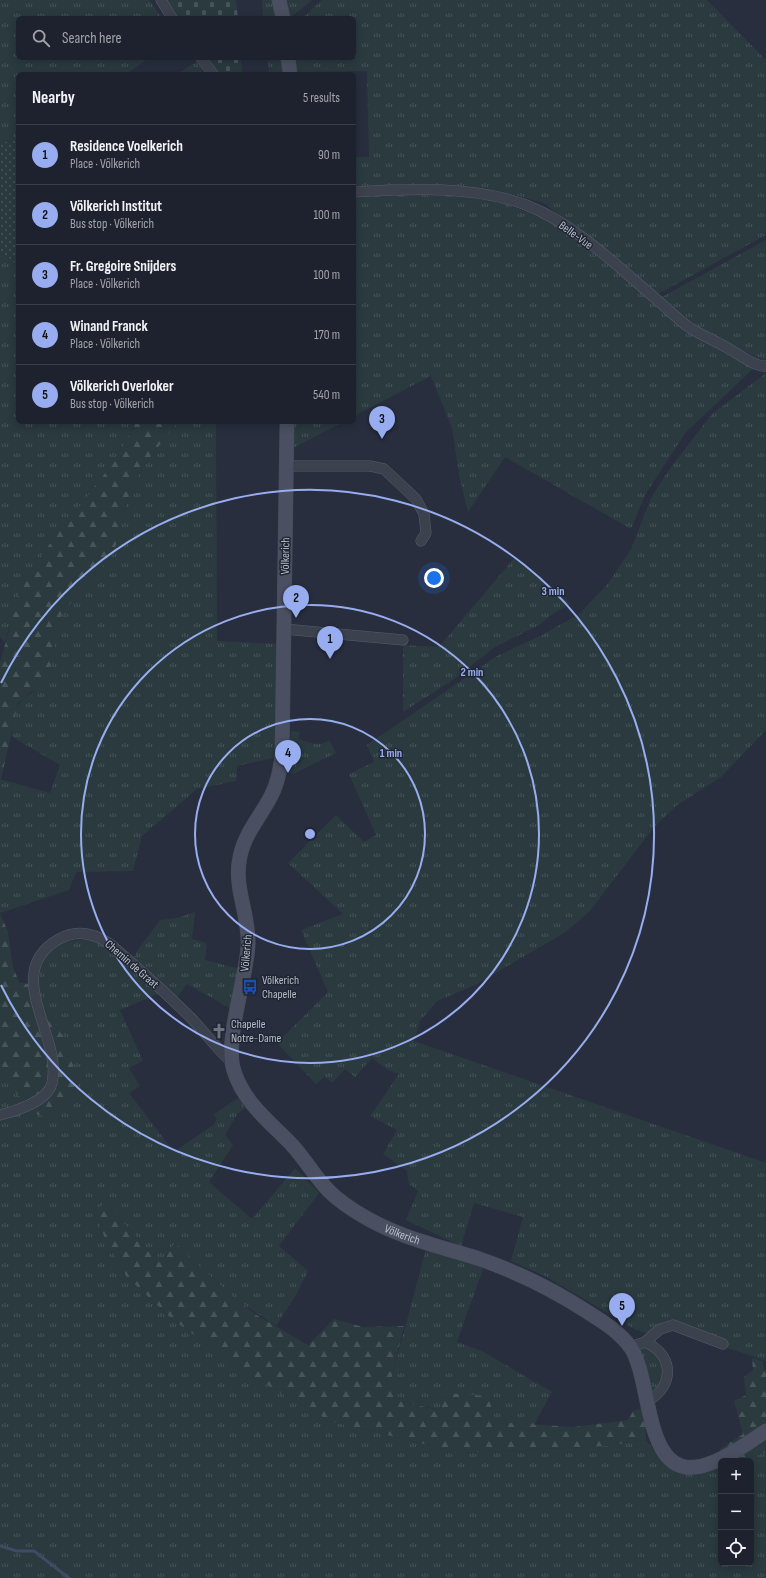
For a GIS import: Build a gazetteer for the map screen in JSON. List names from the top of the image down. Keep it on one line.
{"streets":{"main road":["Völkerich"],"street":["Belle-Vue","Chemin de Graat"]},"crossings":[["Völkerich","Chemin de Graat"]],"places":{"bus stop":["Völkerich Chapelle"],"church":["Chapelle Notre-Dame"]},"page":{"search":"Search here","heading":["Nearby","5 results"],"list":[{"mark":"1","name":"Residence Voelkerich","note":"Place · Völkerich","value":"90 m"},{"mark":"2","name":"Völkerich Institut","note":"Bus stop · Völkerich","value":"100 m"},{"mark":"3","name":"Fr. Gregoire Snijders","note":"Place · Völkerich","value":"100 m"},{"mark":"4","name":"Winand Franck","note":"Place · Völkerich","value":"170 m"},{"mark":"5","name":"Völkerich Overloker","note":"Bus stop · Völkerich","value":"540 m"}],"pins":["3","2","1","4","5"],"map_buttons":["+","−"]},"rings":["3 min","2 min","1 min"]}
